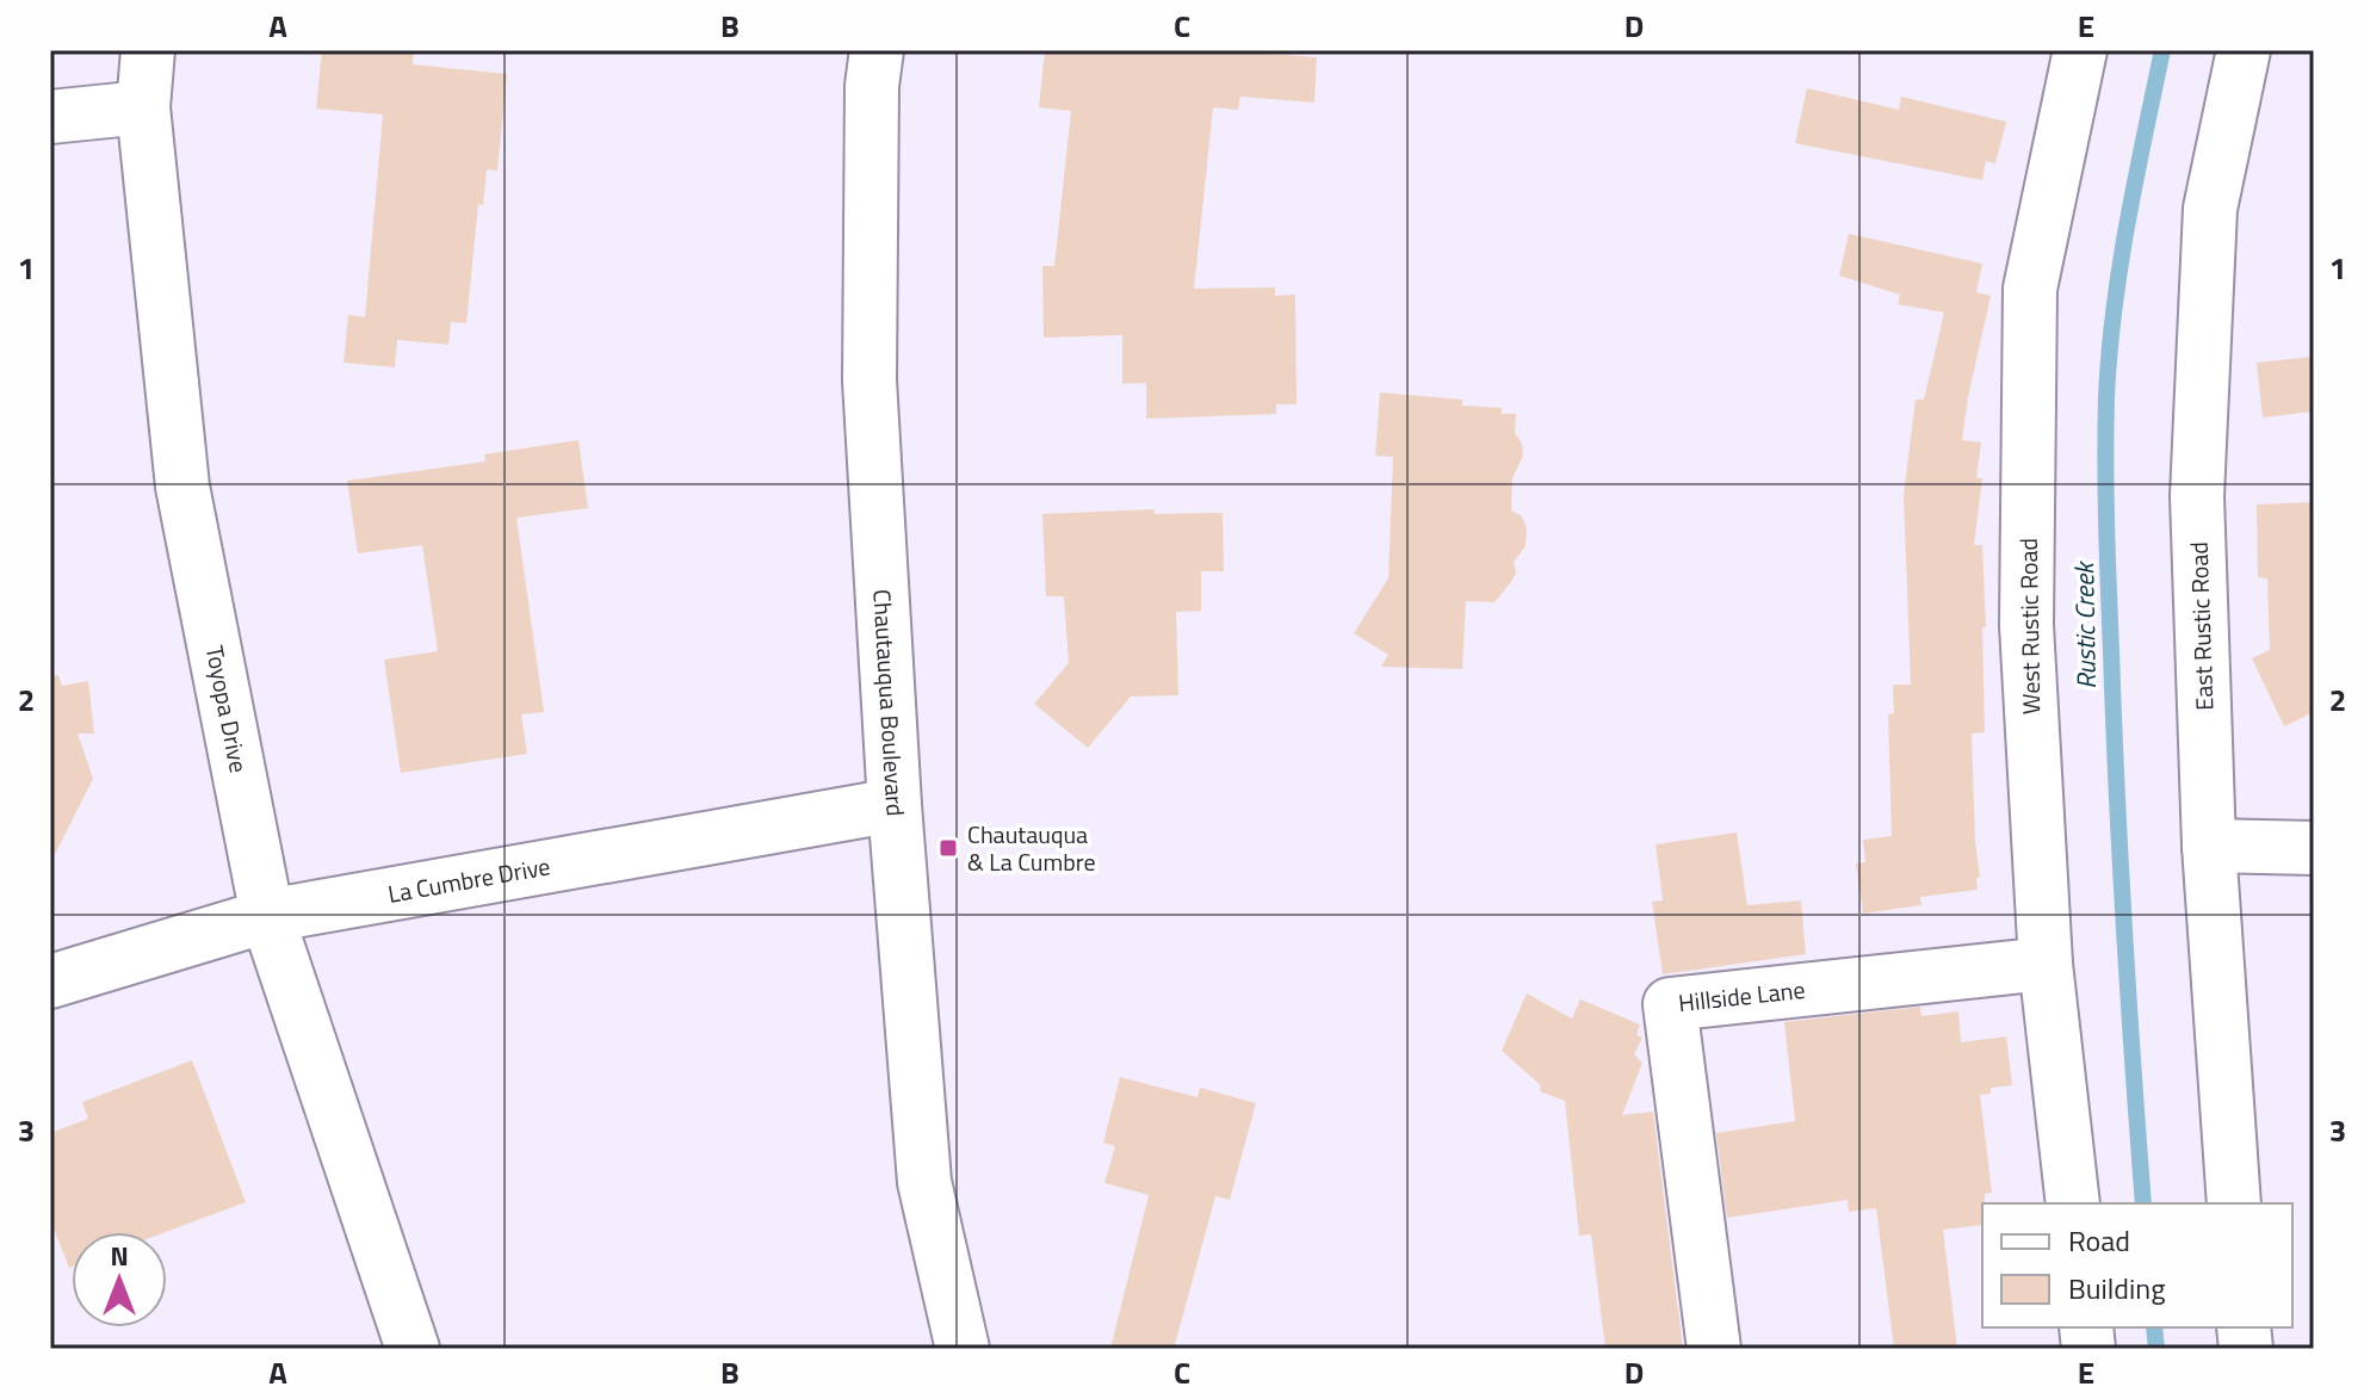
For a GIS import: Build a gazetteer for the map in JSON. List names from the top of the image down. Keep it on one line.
{"streets":{"street":["West Rustic Road","East Rustic Road","Chautauqua Boulevard","Toyopa Drive","La Cumbre Drive","Hillside Lane"]},"crossings":[["West Rustic Road","Hillside Lane"],["Chautauqua Boulevard","La Cumbre Drive"],["Toyopa Drive","La Cumbre Drive"]],"water":["Rustic Creek"],"places":{"transit":["Chautauqua & La Cumbre"]},"legend":["Road","Building"],"north":"top","grid":{"columns":["A","B","C","D","E"],"rows":["1","2","3"]}}
